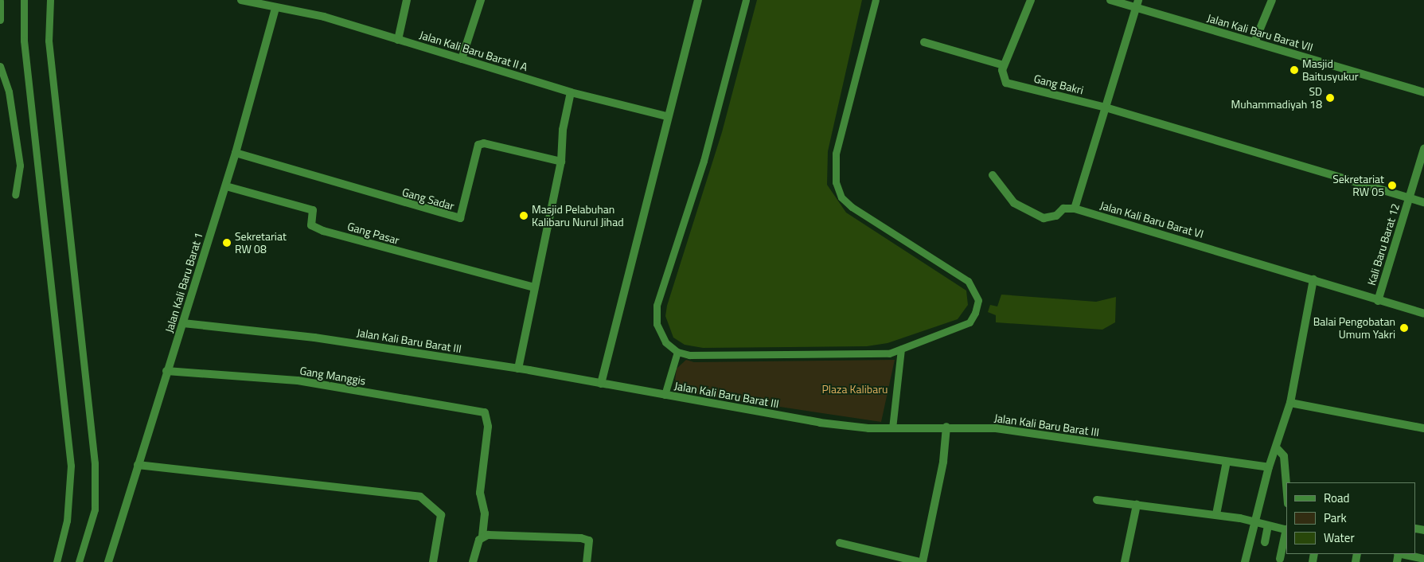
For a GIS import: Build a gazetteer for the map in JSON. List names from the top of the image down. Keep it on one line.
{"streets":{"street":["Jalan Kali Baru Barat VII","Jalan Kali Baru Barat II A","Gang Bakri","Gang Sadar","Jalan Kali Baru Barat VI","Gang Pasar","Kali Baru Barat 12","Jalan Kali Baru Barat 1","Jalan Kali Baru Barat III","Gang Manggis"]},"crossings":[["Jalan Kali Baru Barat II A","Jalan Kali Baru Barat 1"],["Gang Bakri","Kali Baru Barat 12"],["Gang Sadar","Jalan Kali Baru Barat 1"],["Jalan Kali Baru Barat VI","Kali Baru Barat 12"],["Gang Pasar","Jalan Kali Baru Barat 1"],["Jalan Kali Baru Barat 1","Jalan Kali Baru Barat III"],["Jalan Kali Baru Barat 1","Gang Manggis"]],"parks":["Plaza Kalibaru"],"places":["Masjid Baitusyukur","SD Muhammadiyah 18","Sekretariat RW 05","Masjid Pelabuhan Kalibaru Nurul Jihad","Sekretariat RW 08","Balai Pengobatan Umum Yakri"],"legend":["Road","Park","Water"]}
